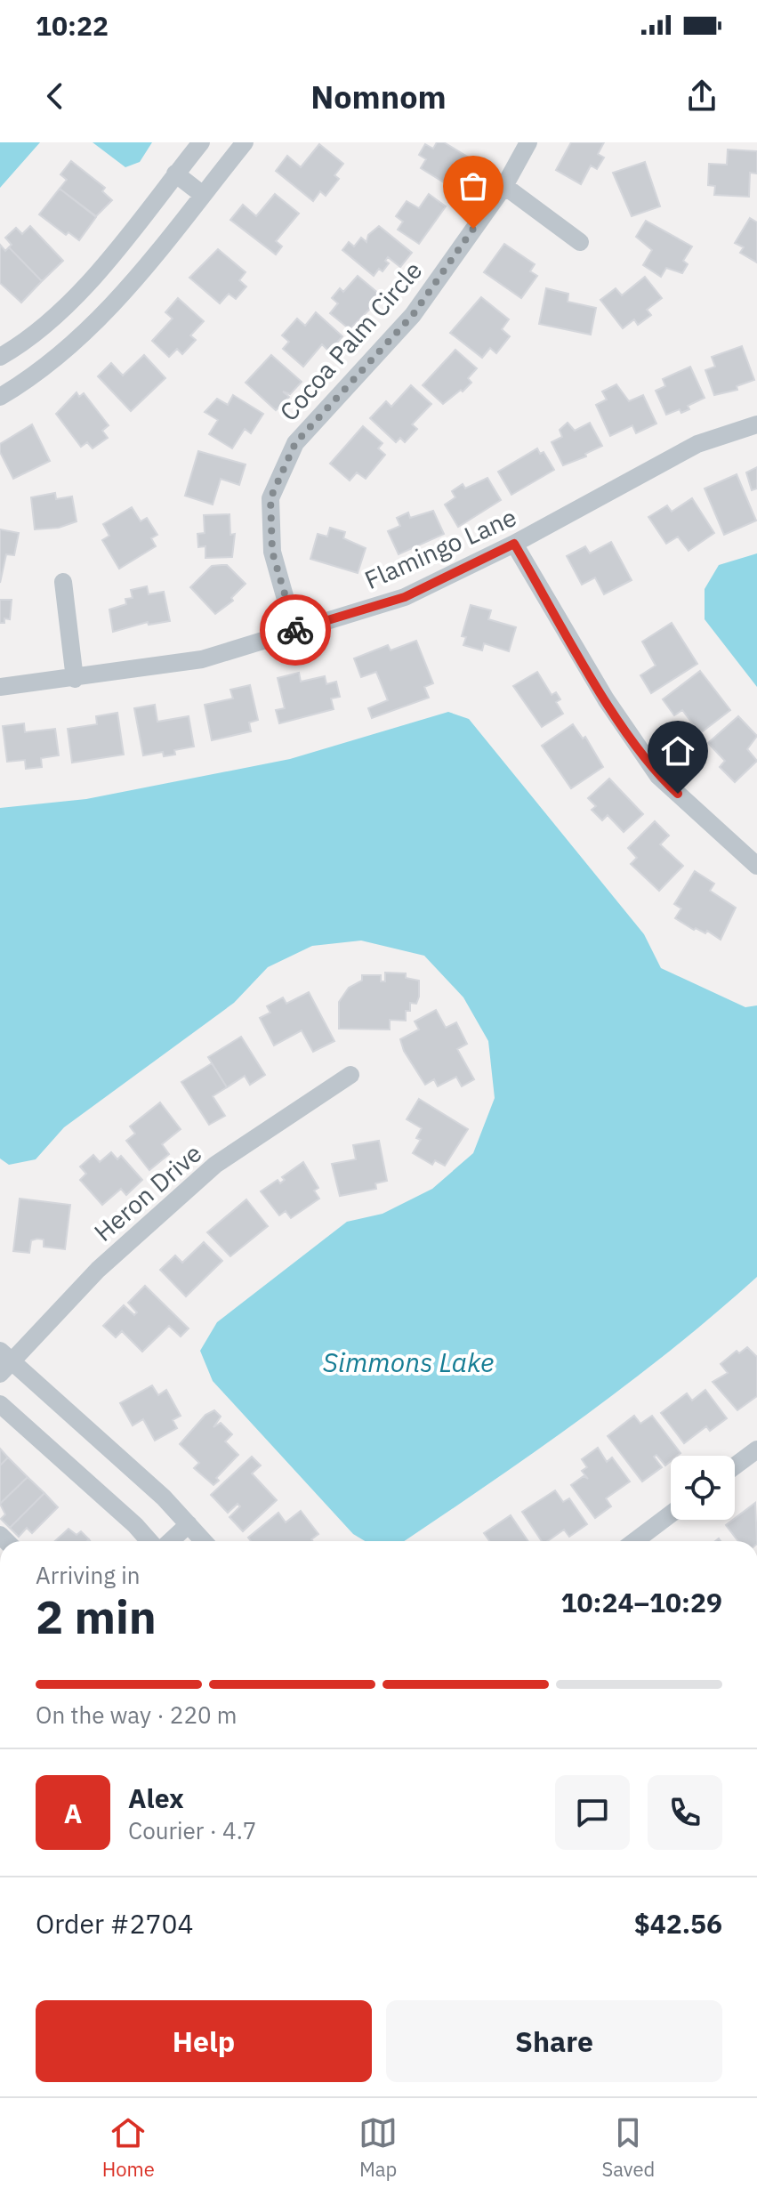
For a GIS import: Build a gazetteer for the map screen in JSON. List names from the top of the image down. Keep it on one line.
{"streets":{"street":["Cocoa Palm Circle","Flamingo Lane","Heron Drive"]},"crossings":[["Cocoa Palm Circle","Flamingo Lane"]],"water":["Simmons Lake"],"page":{"status":"10:22","header":"Nomnom","heading":["2 min","Arriving in","10:24–10:29"],"panel":["Alex","Courier · 4.7","Order #2704","$42.56"],"bar":"On the way · 220 m","round":"A","buttons":["Help","Share"],"tabs":["Home","Map","Saved"]}}
